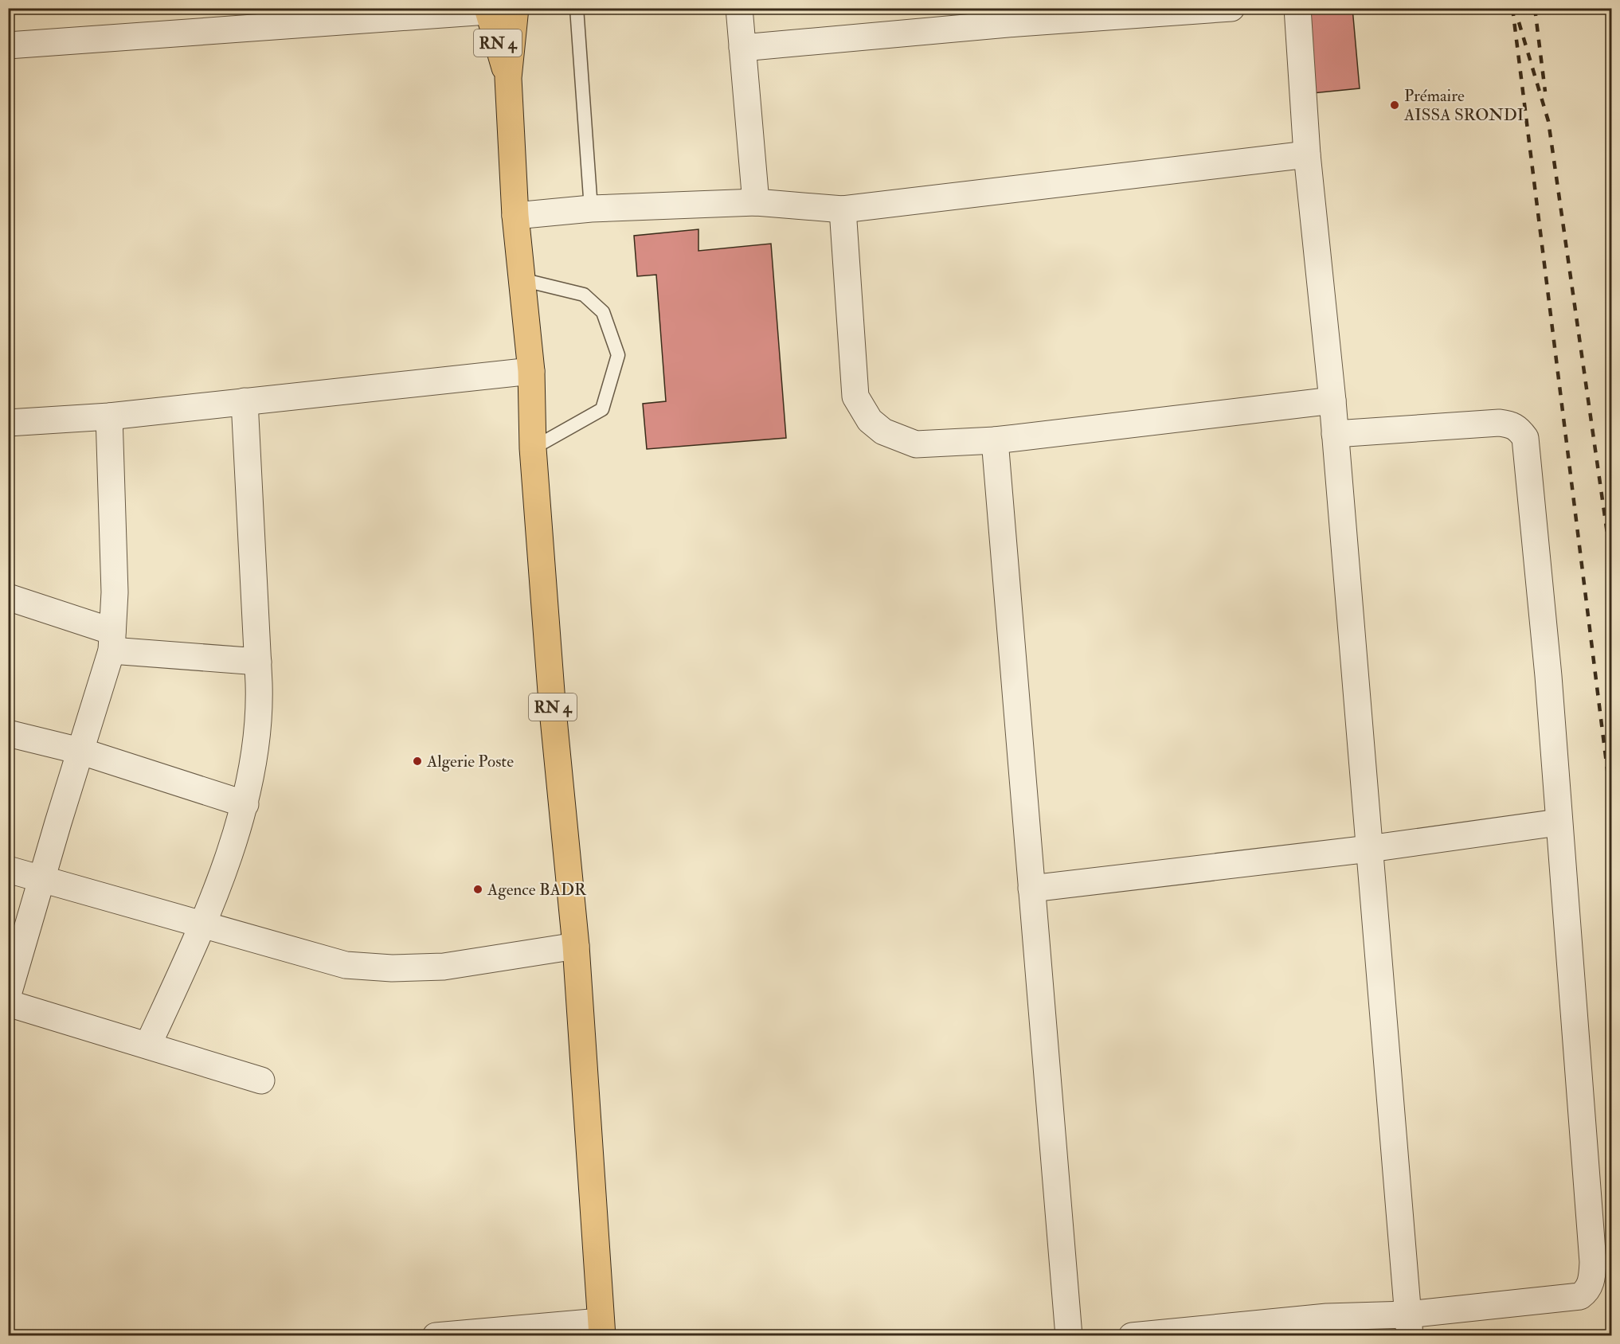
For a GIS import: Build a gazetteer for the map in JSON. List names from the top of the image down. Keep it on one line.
{"streets":{"main road":["RN 4"]},"places":["Prémaire AISSA SRONDI","Algerie Poste","Agence BADR"]}
